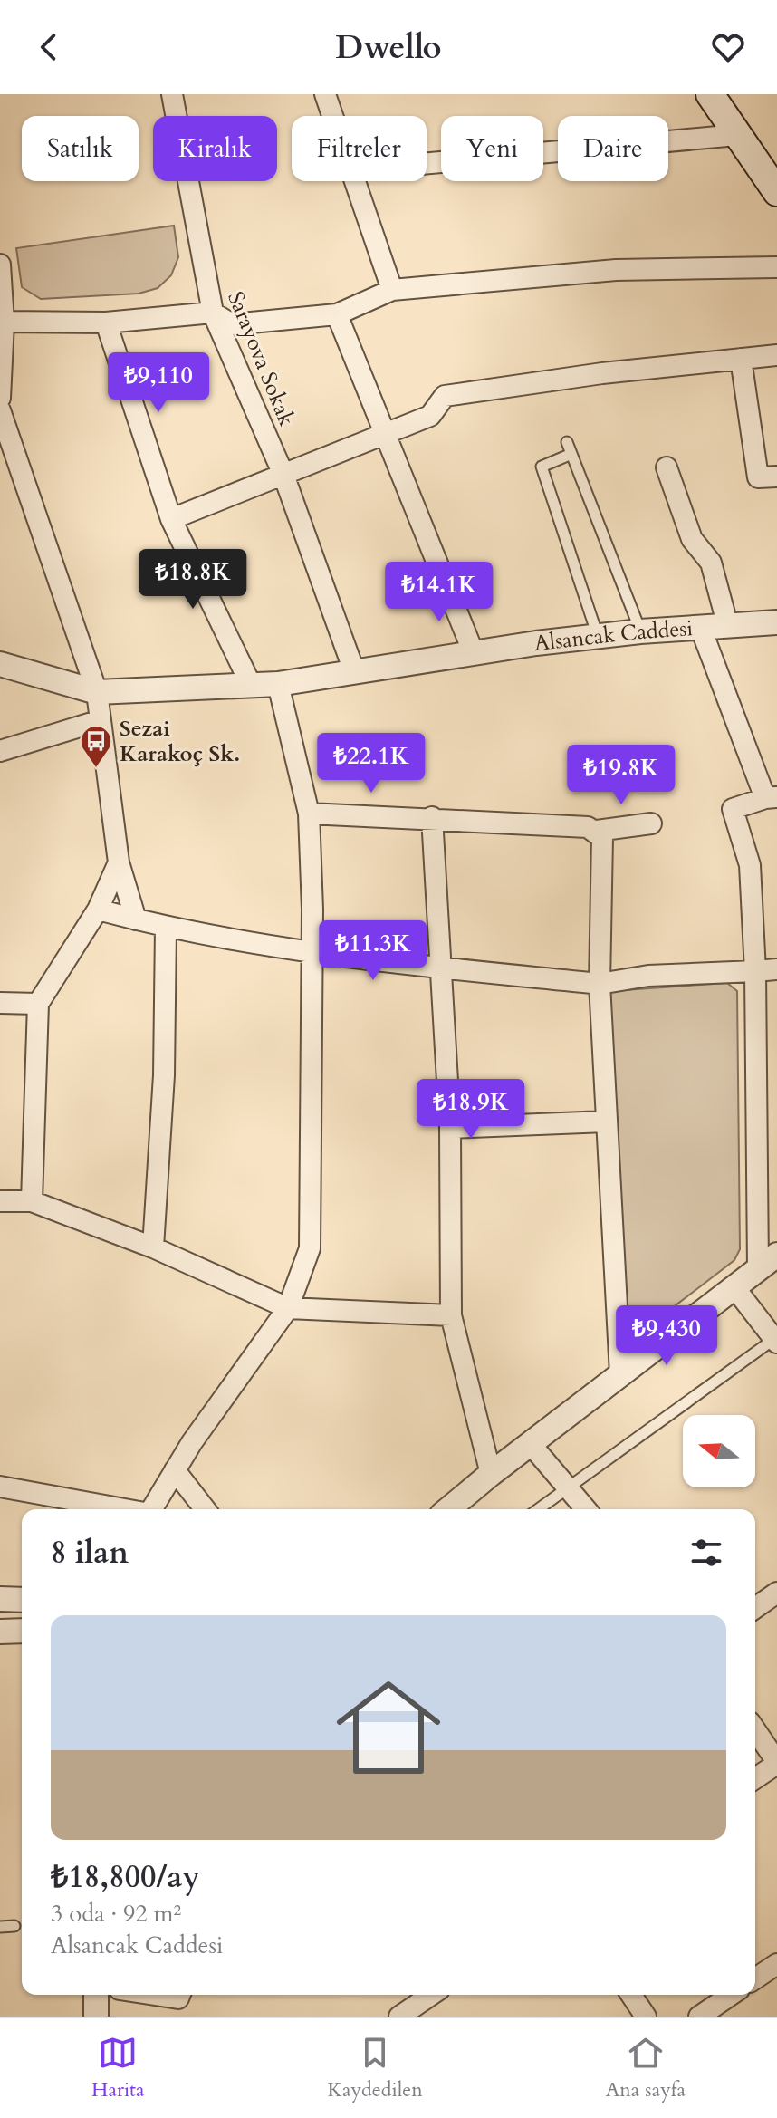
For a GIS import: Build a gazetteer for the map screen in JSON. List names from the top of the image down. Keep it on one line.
{"streets":{"street":["Sarayova Sokak","Alsancak Caddesi"]},"crossings":[["Sarayova Sokak","Alsancak Caddesi"]],"places":{"bus stop":["Sezai Karakoç Sk."]},"north":"left","page":{"header":"Dwello","chip":["Satılık","Kiralık","Filtreler","Yeni","Daire"],"price":["₺9,110","₺18.8K","₺14.1K","₺22.1K","₺19.8K","₺11.3K","₺18.9K","₺9,430"],"heading":"8 ilan","list":[{"name":"₺18,800/ay","note":"3 oda · 92 m² · Alsancak Caddesi"}],"tabs":["Harita","Kaydedilen","Ana sayfa"]}}
